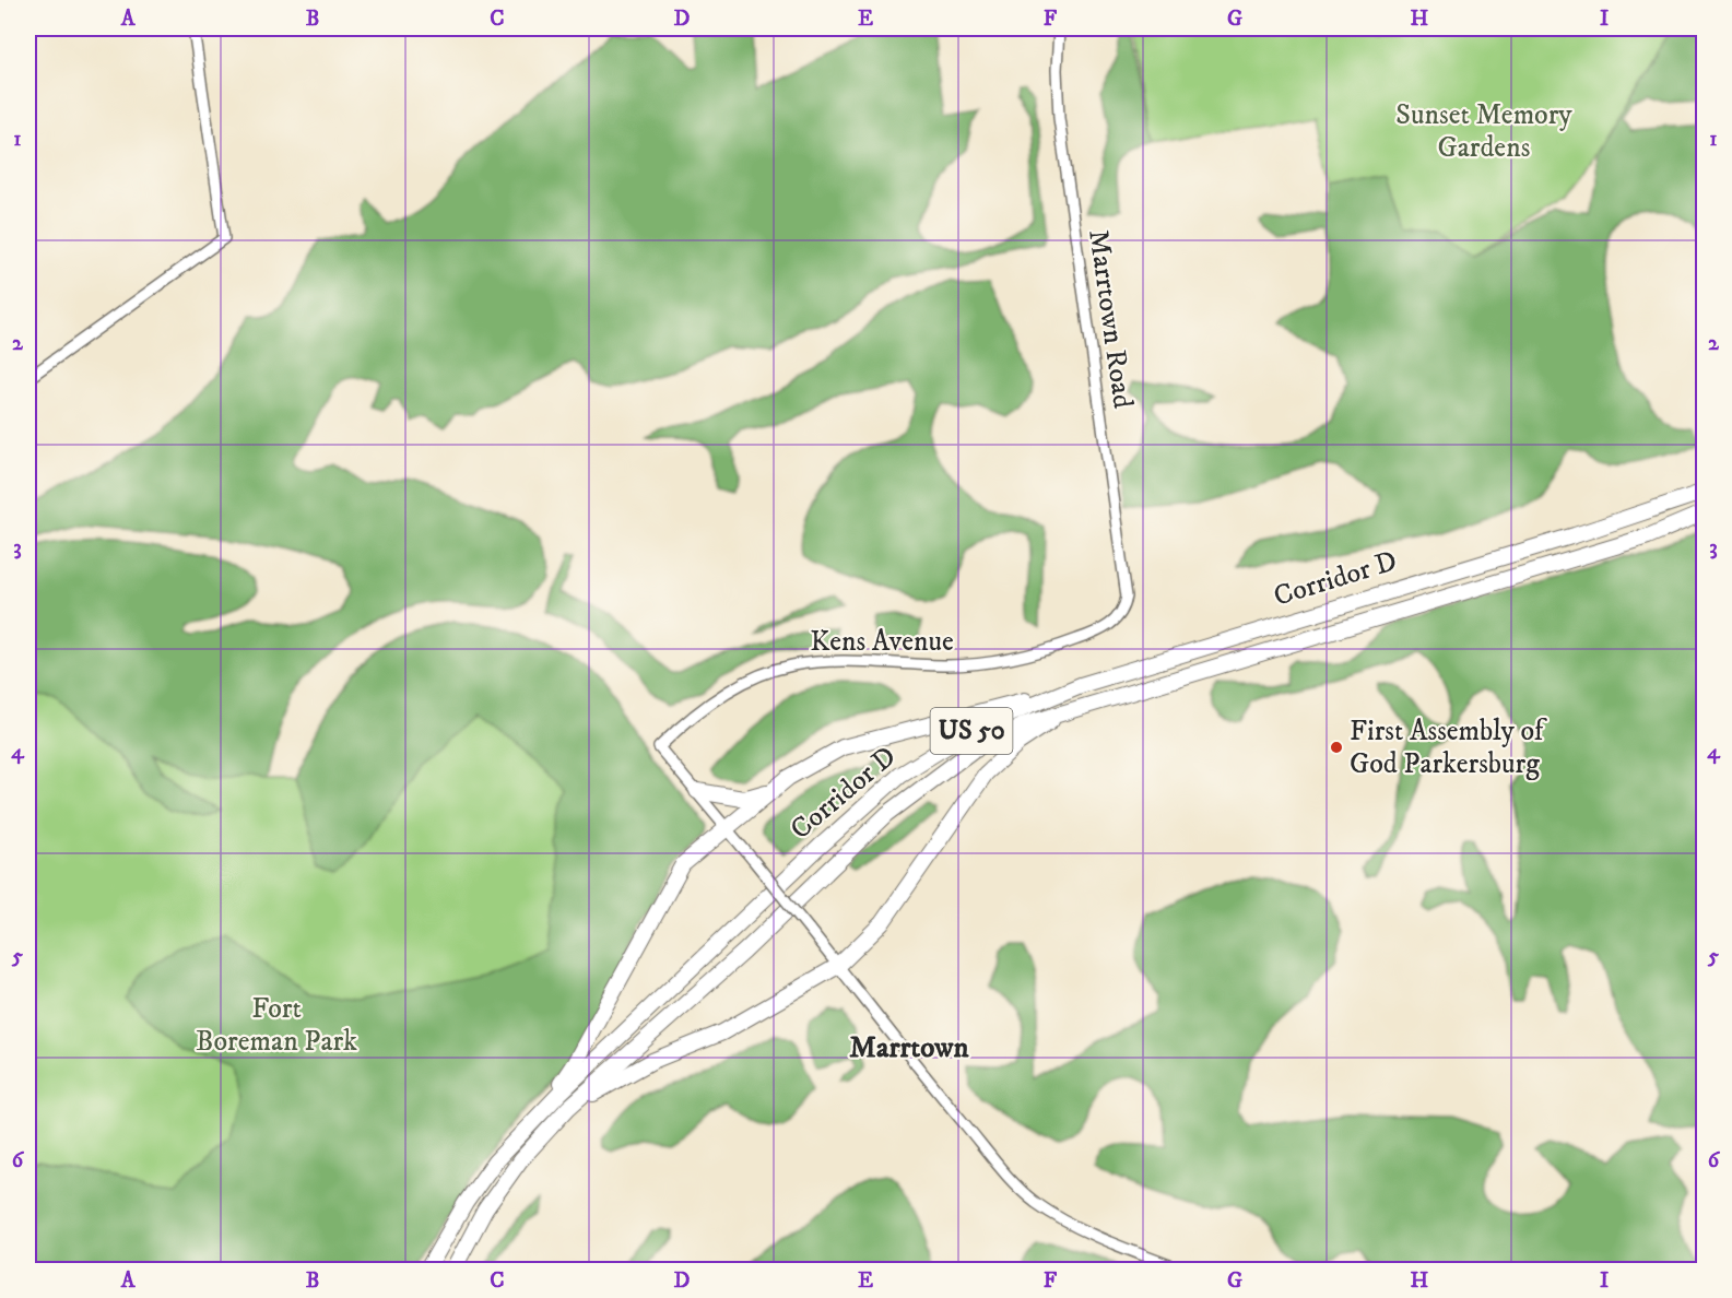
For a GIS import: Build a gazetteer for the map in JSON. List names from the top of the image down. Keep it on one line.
{"streets":{"highway":["Corridor D","US 50"],"street":["Marrtown Road","Kens Avenue"]},"crossings":[["Marrtown Road","Kens Avenue"]],"districts":["Marrtown"],"parks":["Sunset Memory Gardens","Fort Boreman Park"],"places":["First Assembly of God Parkersburg"],"grid":{"columns":["A","B","C","D","E","F","G","H","I"],"rows":["1","2","3","4","5","6"]}}
